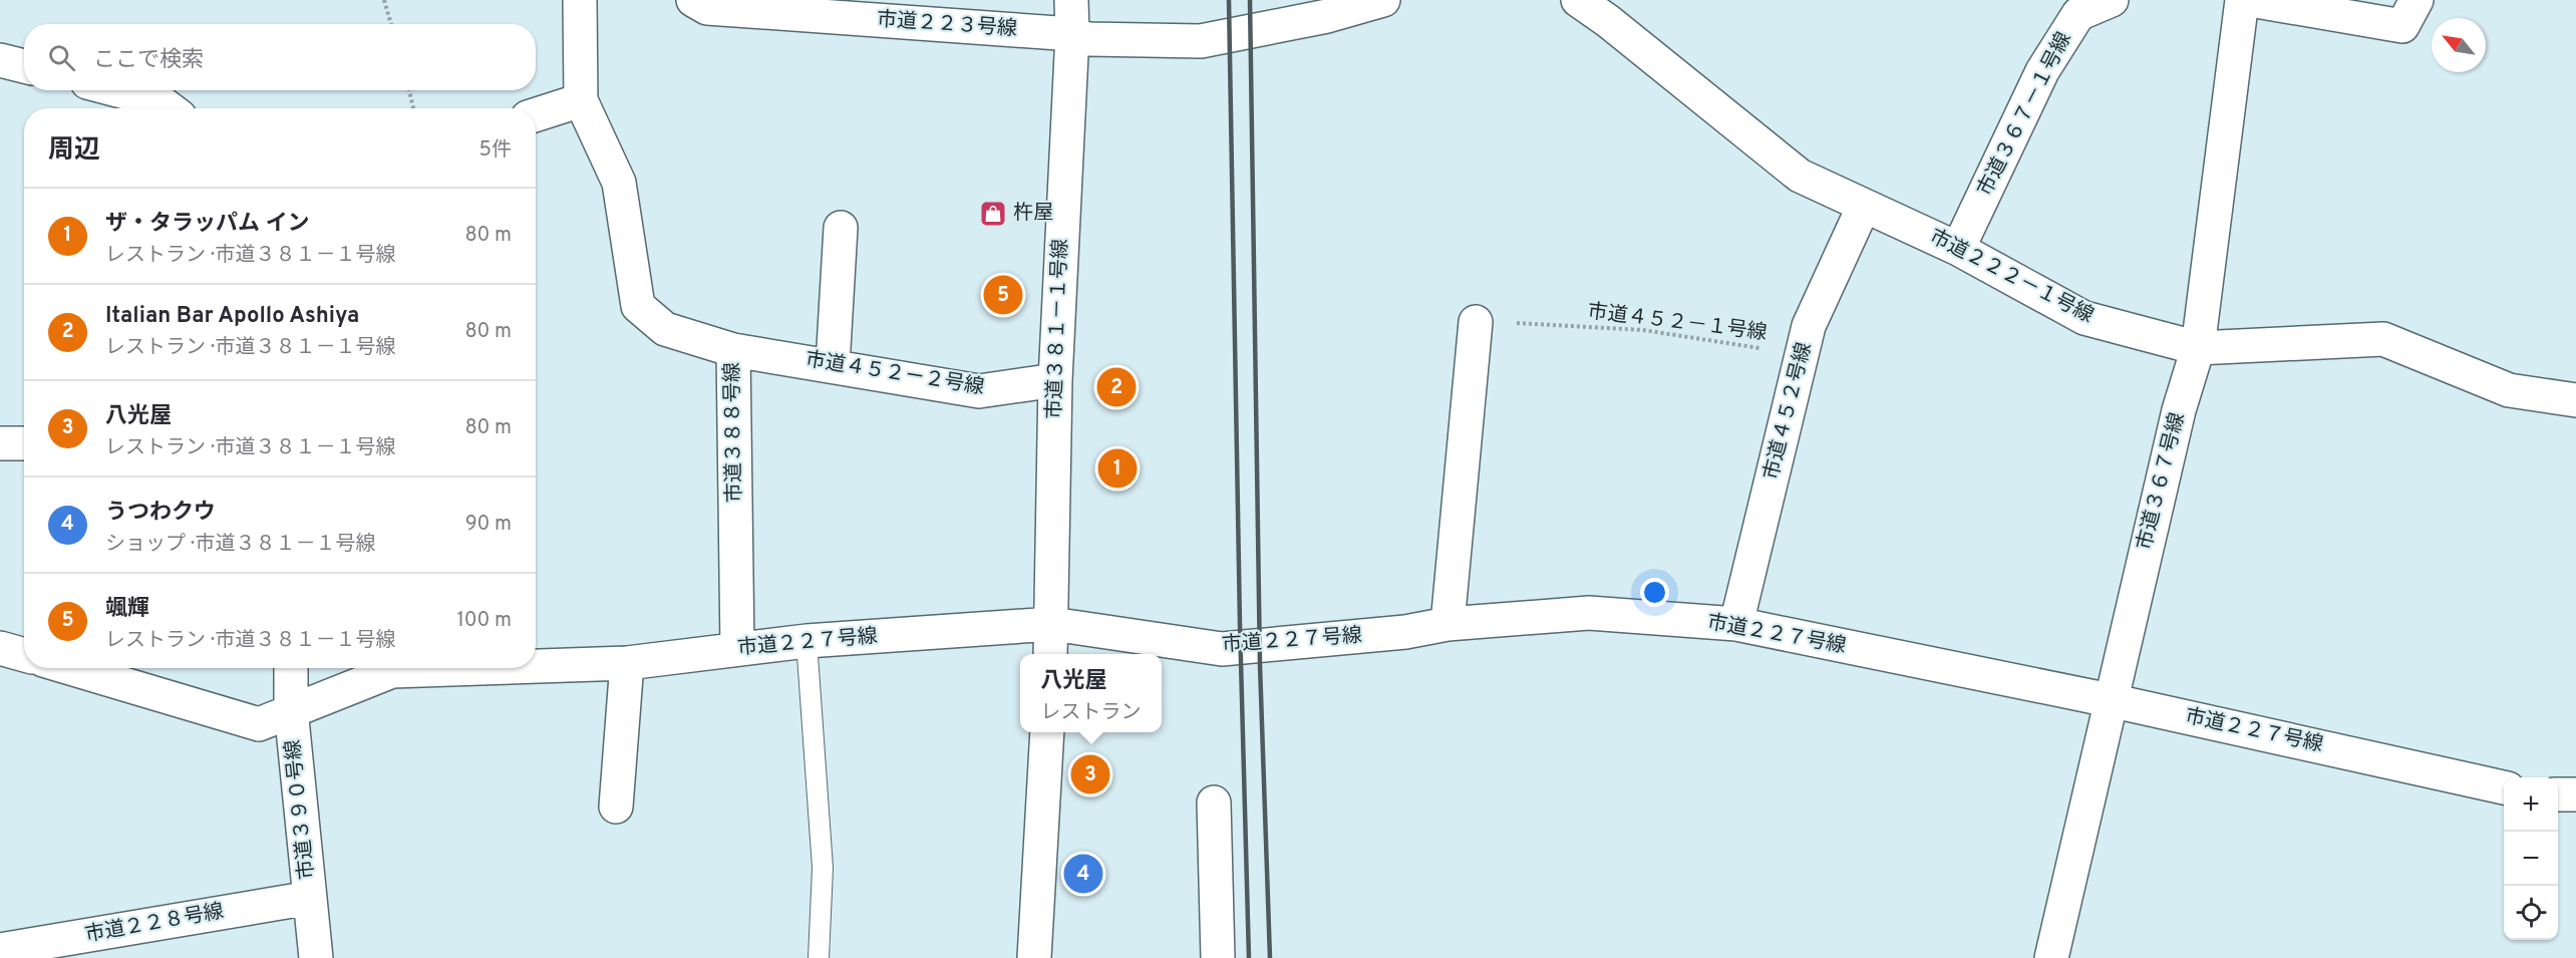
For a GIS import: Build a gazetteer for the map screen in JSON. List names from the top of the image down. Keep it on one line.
{"streets":{"street":["市道２２３号線","市道３６７－１号線","市道２２２－１号線","市道３８１－１号線","市道４５２－２号線","市道４５２号線","市道３８８号線","市道３６７号線","市道２２７号線","市道３９０号線","市道２２８号線"],"path":["市道４５２－１号線"]},"crossings":[["市道２２３号線","市道３８１－１号線"],["市道３６７－１号線","市道２２２－１号線"],["市道２２２－１号線","市道４５２号線"],["市道２２２－１号線","市道３６７号線"],["市道４５２－１号線","市道４５２号線"],["市道３８１－１号線","市道４５２－２号線"],["市道３８１－１号線","市道２２７号線"],["市道４５２－２号線","市道３８８号線"],["市道４５２号線","市道２２７号線"],["市道３８８号線","市道２２７号線"],["市道３６７号線","市道２２７号線"],["市道２２７号線","市道３９０号線"],["市道３９０号線","市道２２８号線"]],"places":{"shop":["杵屋"]},"north":"top left","page":{"search":"ここで検索","heading":["周辺","5件"],"list":[{"mark":"1","name":"ザ・タラッパム イン","note":"レストラン · 市道３８１－１号線","value":"80 m"},{"mark":"2","name":"Italian Bar Apollo Ashiya","note":"レストラン · 市道３８１－１号線","value":"80 m"},{"mark":"3","name":"八光屋","note":"レストラン · 市道３８１－１号線","value":"80 m"},{"mark":"4","name":"うつわクウ","note":"ショップ · 市道３８１－１号線","value":"90 m"},{"mark":"5","name":"颯輝","note":"レストラン · 市道３８１－１号線","value":"100 m"}],"pins":["5","2","1","3","4"],"popup":["八光屋","レストラン"],"map_buttons":["+","−"]}}
